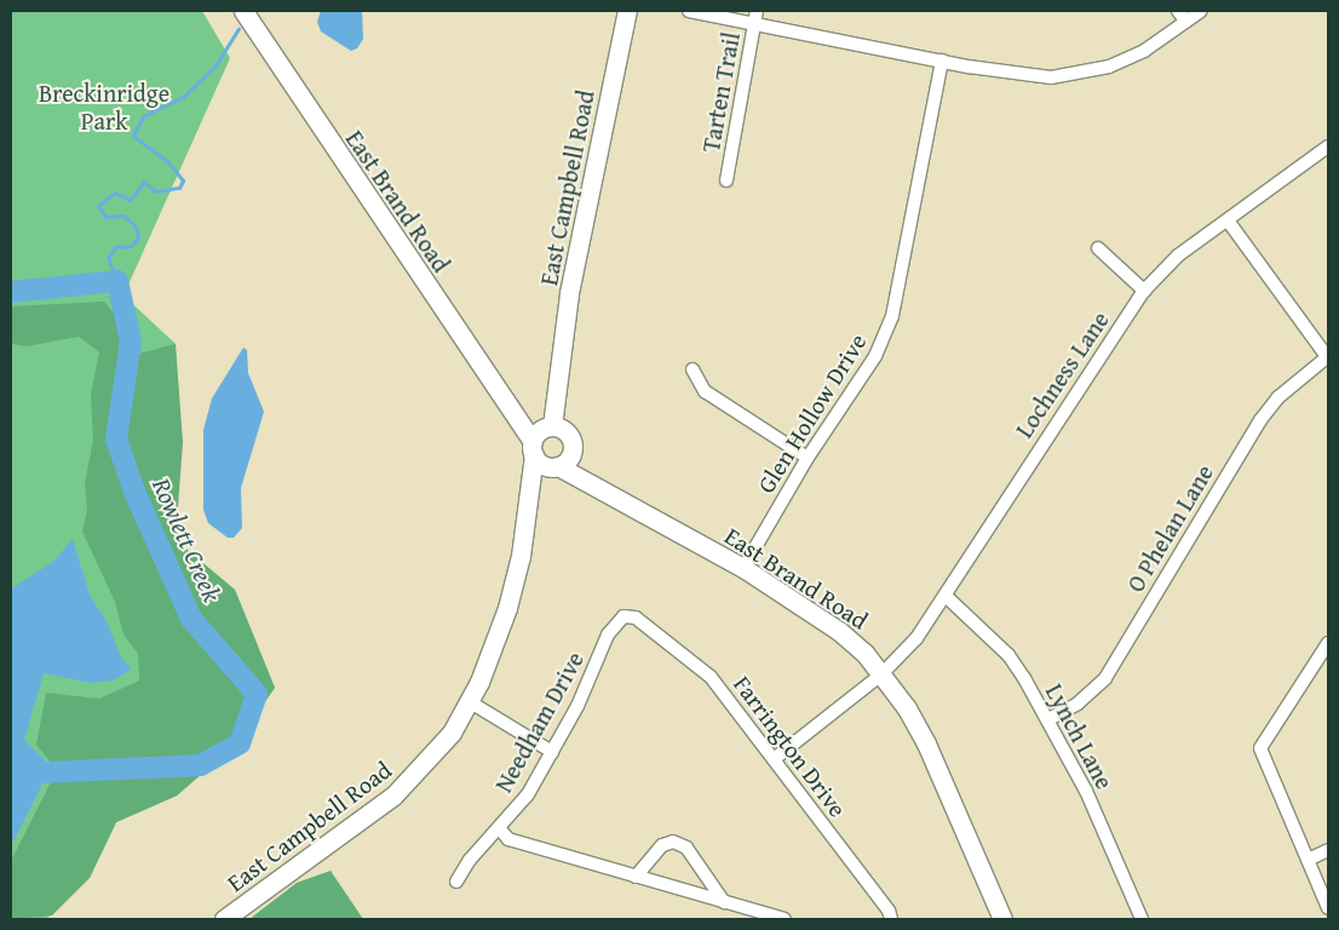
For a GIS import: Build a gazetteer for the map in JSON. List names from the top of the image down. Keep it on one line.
{"streets":{"main road":["East Campbell Road","East Brand Road"],"street":["Tarten Trail","Lochness Lane","Glen Hollow Drive","O Phelan Lane","Needham Drive","Lynch Lane","Farrington Drive"]},"crossings":[["East Campbell Road","East Brand Road"],["East Brand Road","Lochness Lane"],["East Brand Road","Glen Hollow Drive"],["Lochness Lane","Lynch Lane"],["Lochness Lane","Farrington Drive"],["O Phelan Lane","Lynch Lane"],["Needham Drive","Farrington Drive"]],"water":["Rowlett Creek"],"parks":["Breckinridge Park"]}
